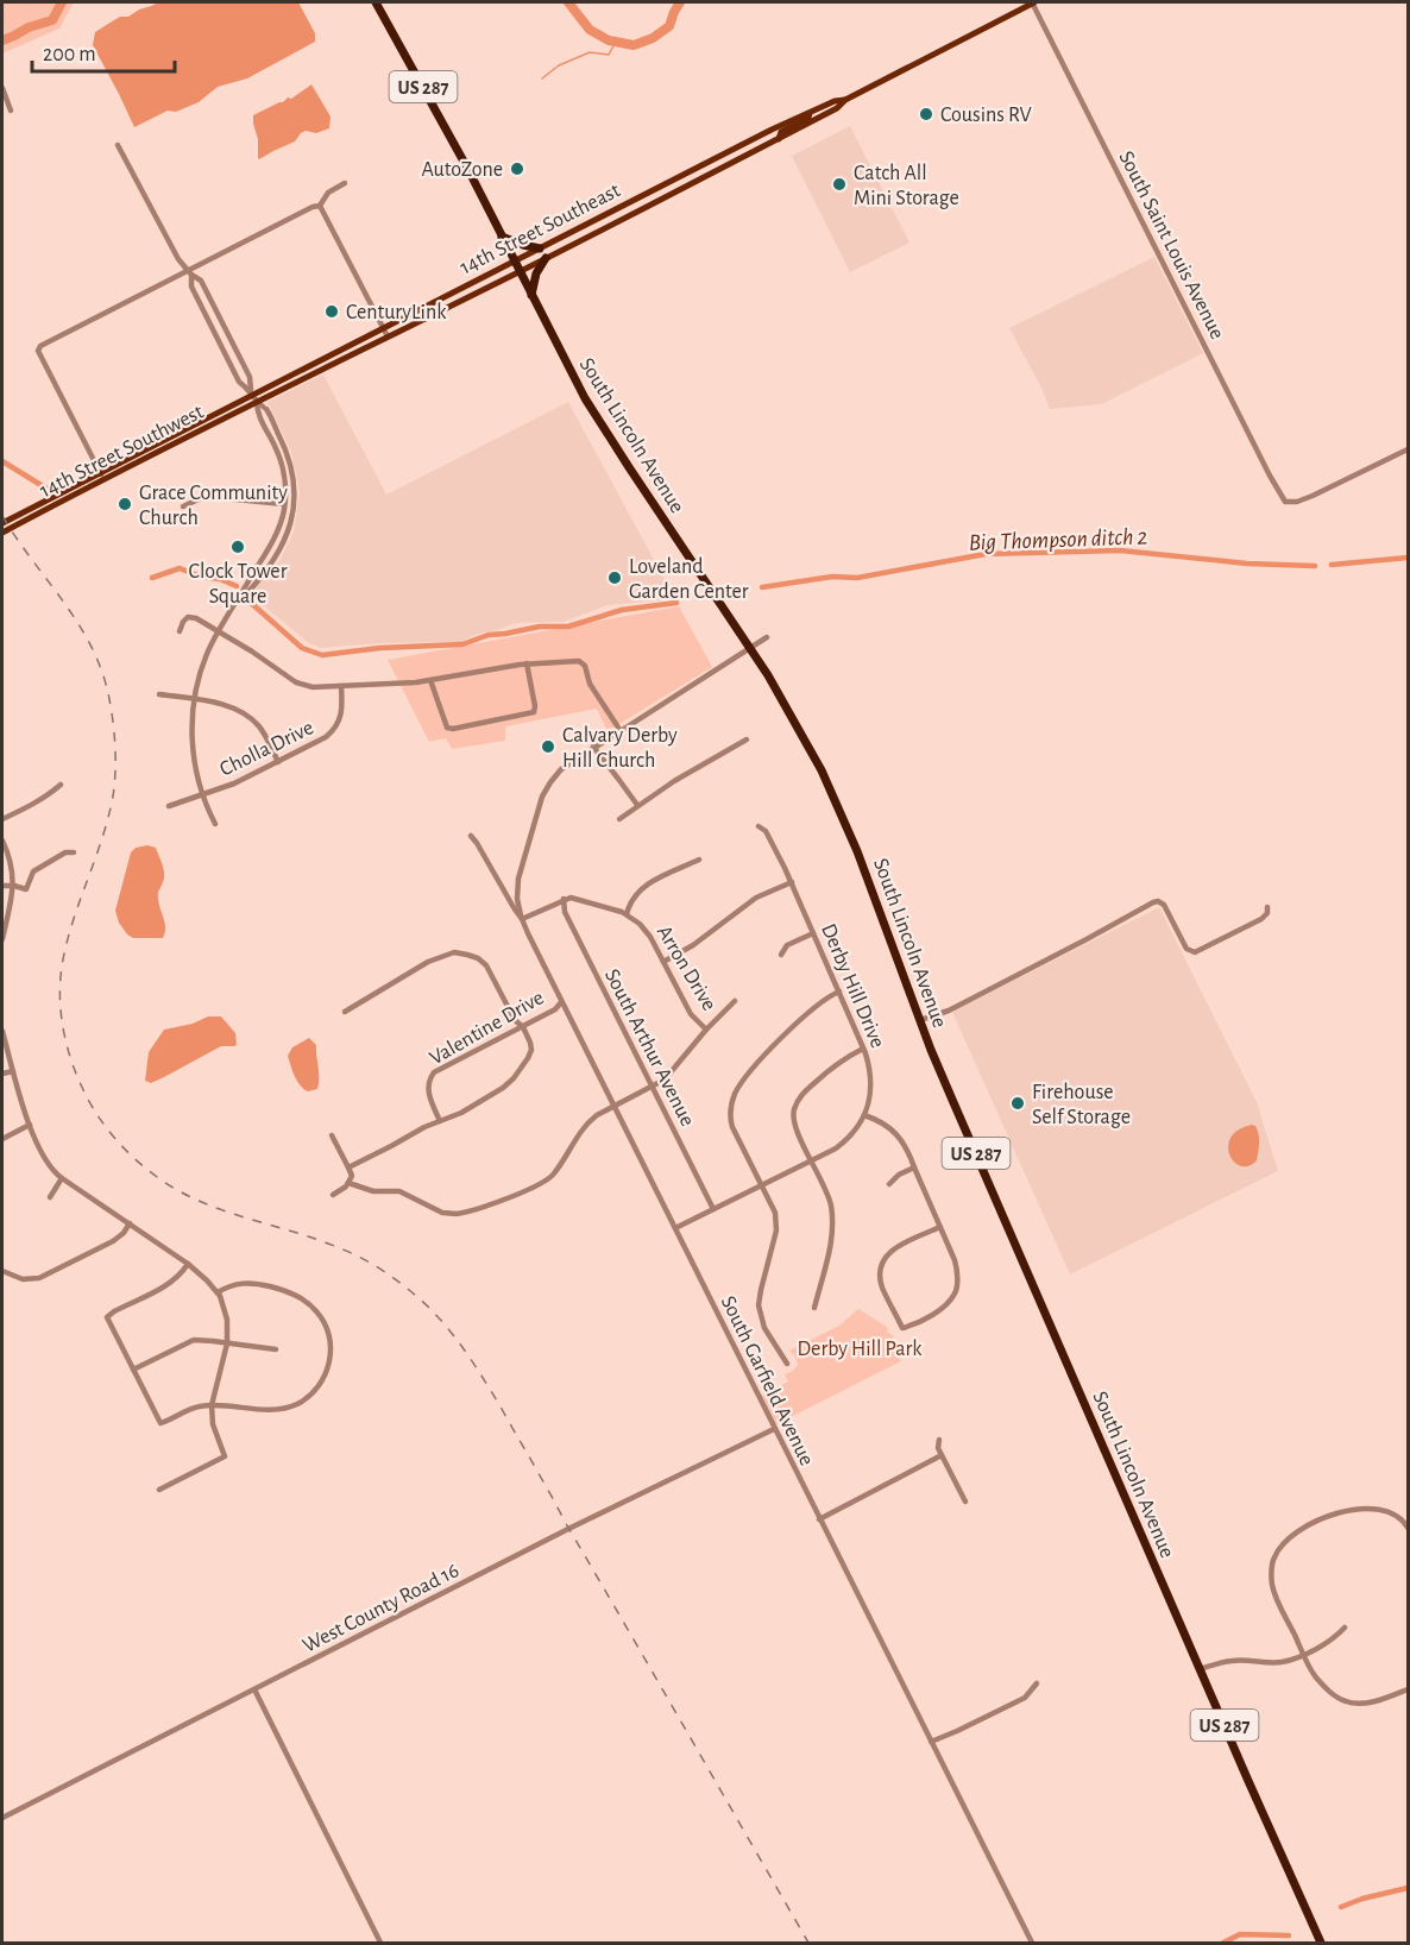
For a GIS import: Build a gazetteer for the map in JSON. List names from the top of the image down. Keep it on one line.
{"streets":{"highway":["US 287","South Lincoln Avenue"],"main road":["14th Street Southeast","14th Street Southwest"],"street":["South Saint Louis Avenue","Cholla Drive","Arron Drive","Derby Hill Drive","Valentine Drive","South Arthur Avenue","South Garfield Avenue","West County Road 16"]},"crossings":[["14th Street Southeast","South Saint Louis Avenue"],["14th Street Southeast","South Lincoln Avenue"],["14th Street Southeast","14th Street Southwest"],["Arron Drive","South Arthur Avenue"],["Derby Hill Drive","South Arthur Avenue"],["Derby Hill Drive","South Garfield Avenue"],["Valentine Drive","South Garfield Avenue"],["South Garfield Avenue","West County Road 16"]],"water":["Big Thompson ditch 2"],"parks":["Derby Hill Park"],"places":["Cousins RV","AutoZone","Catch All Mini Storage","CenturyLink","Grace Community Church","Clock Tower Square","Loveland Garden Center","Calvary Derby Hill Church","Firehouse Self Storage"],"scale_bar":"200 m"}
